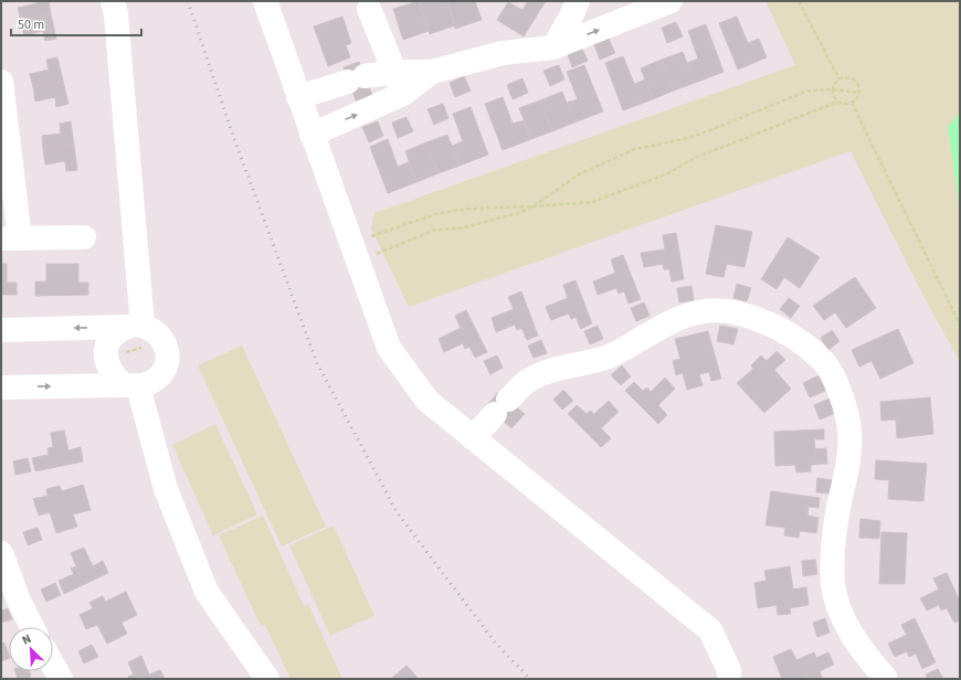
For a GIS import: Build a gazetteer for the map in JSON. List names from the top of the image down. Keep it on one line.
{"scale_bar":"50 m","north":"top left"}
